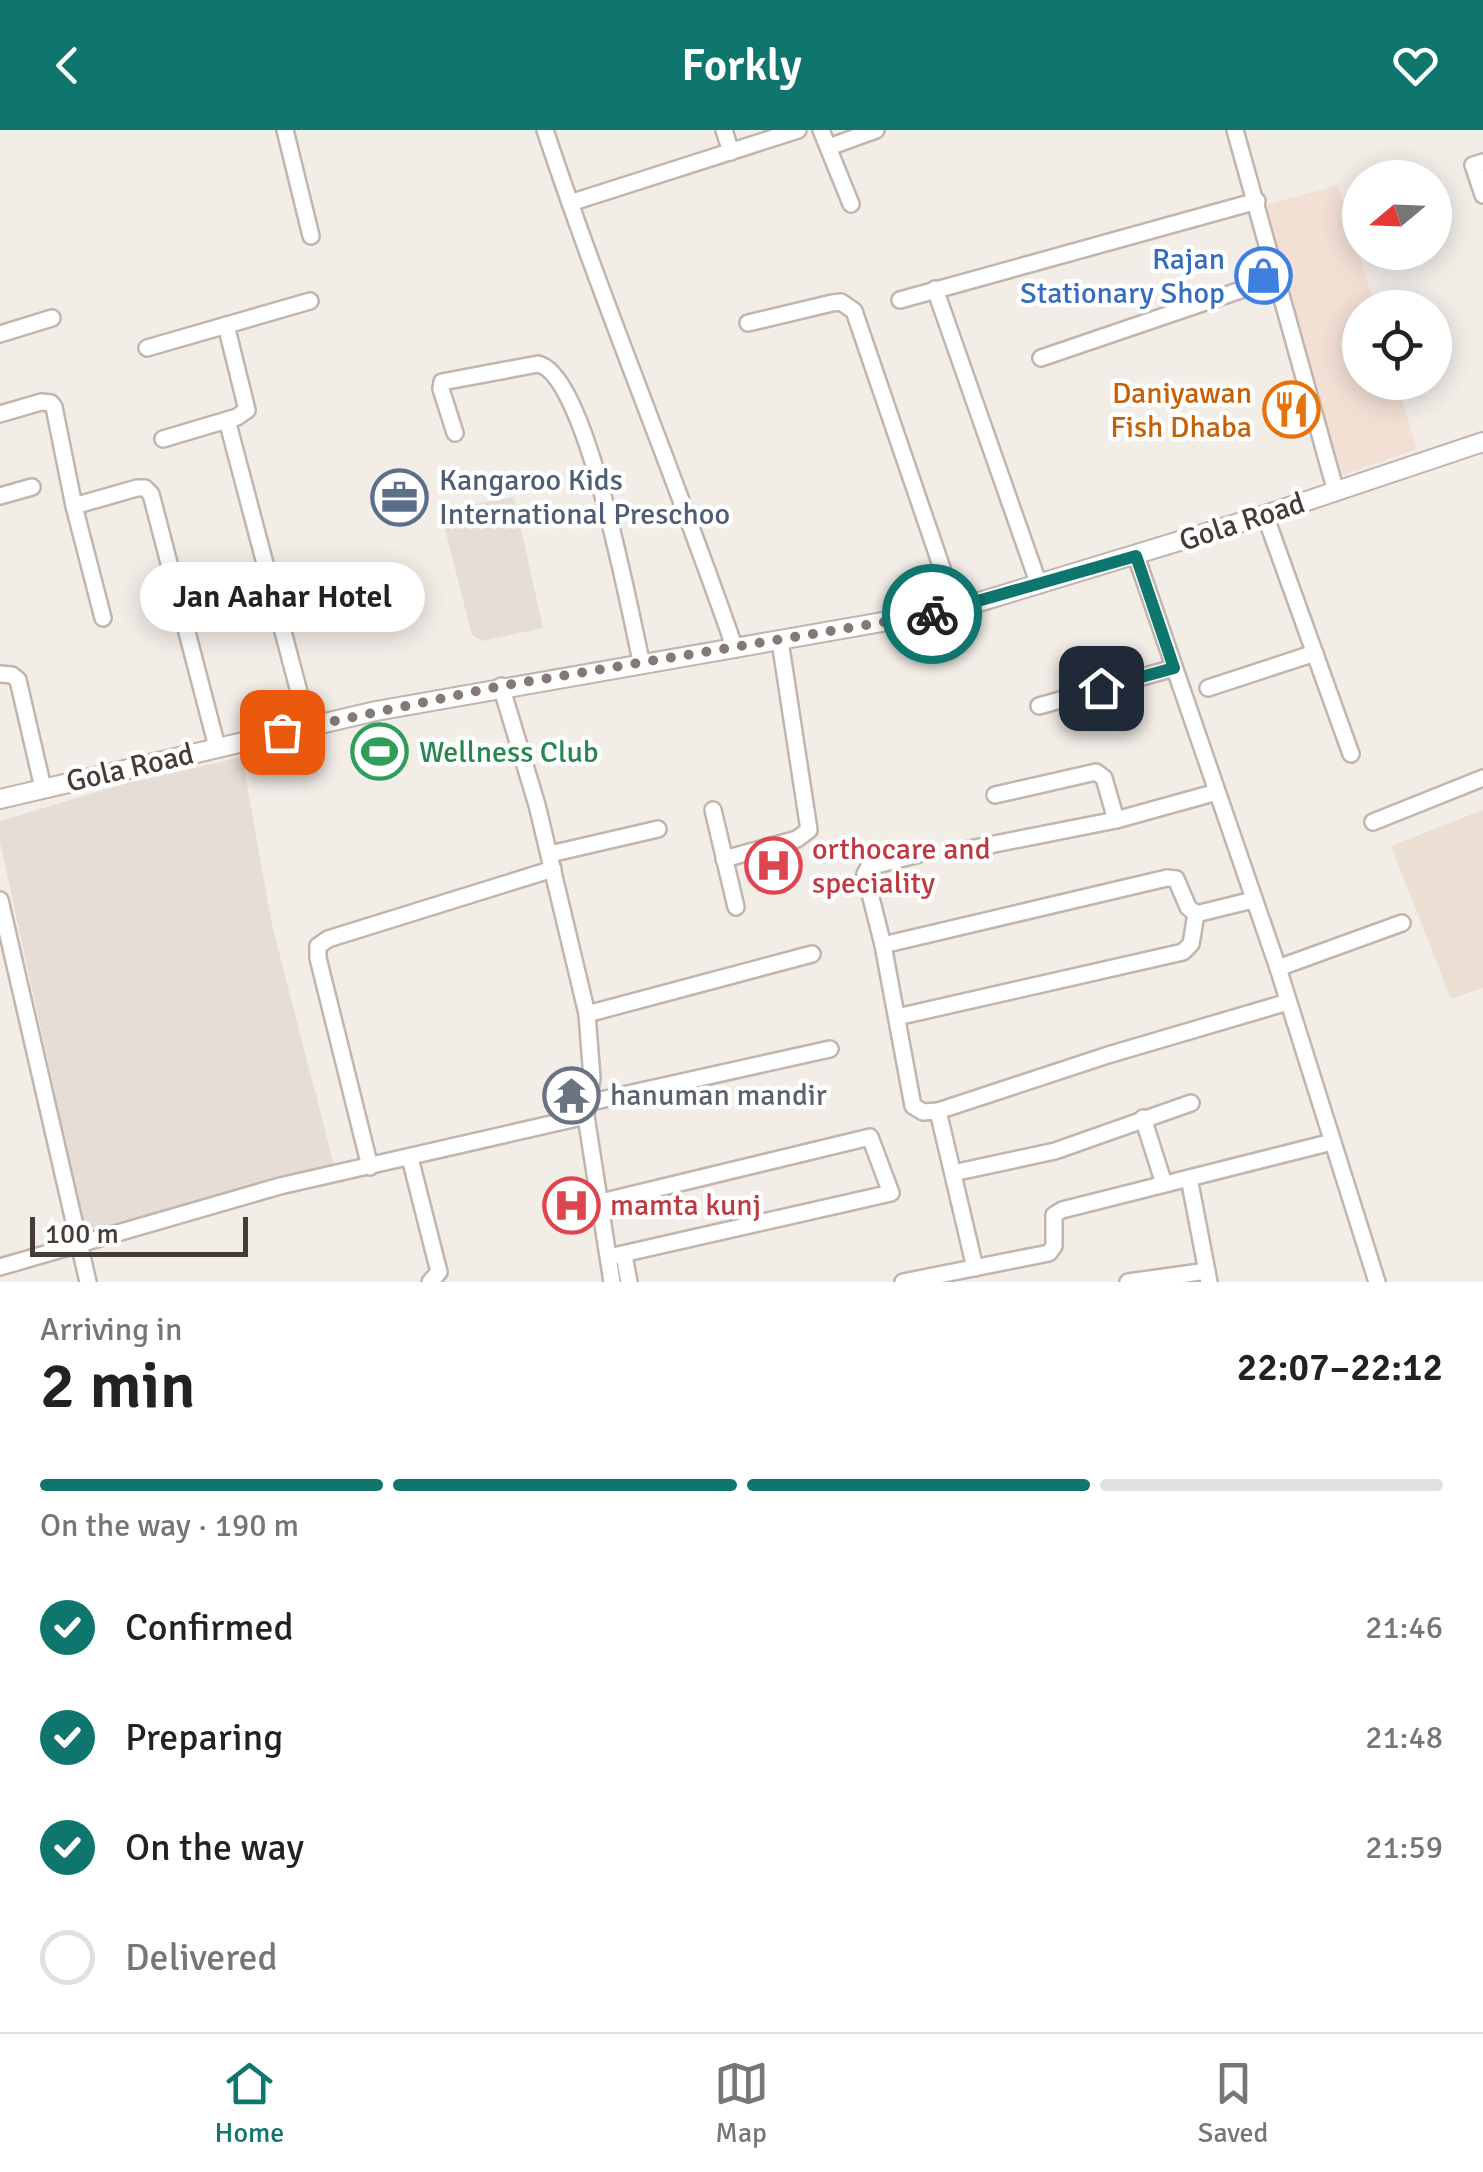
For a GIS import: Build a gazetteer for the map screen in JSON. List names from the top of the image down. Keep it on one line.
{"streets":{"street":["Gola Road"]},"places":{"shop":["Rajan Stationary Shop"],"restaurant":["Daniyawan Fish Dhaba"],"office":["Kangaroo Kids International Preschoo"],"other":["Jan Aahar Hotel"],"sports":["Wellness Club"],"hospital":["orthocare and speciality","mamta kunj"],"temple":["hanuman mandir"]},"scale_bar":"100 m","north":"left","page":{"header":"Forkly","bubble":"Jan Aahar Hotel","scale":"100 m","heading":["2 min","Arriving in","22:07–22:12"],"bar":"On the way · 190 m","list":[["Confirmed","21:46"],["Preparing","21:48"],["On the way","21:59"],"Delivered"],"tabs":["Home","Map","Saved"]}}
